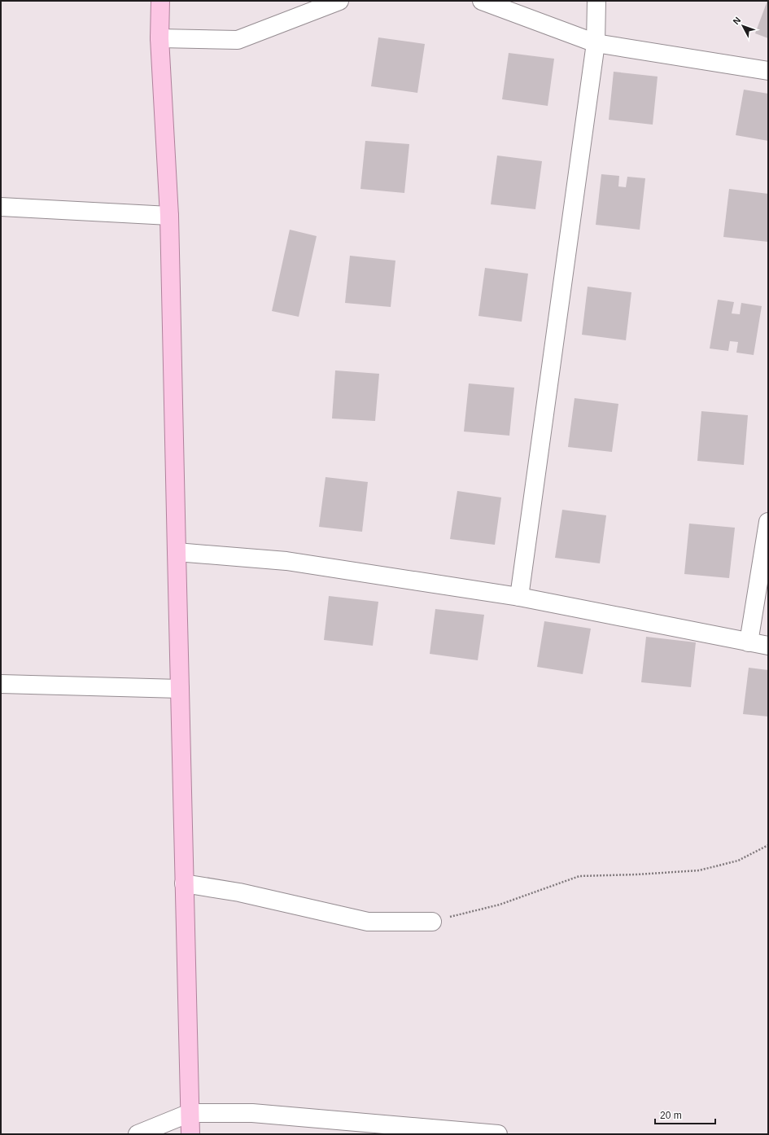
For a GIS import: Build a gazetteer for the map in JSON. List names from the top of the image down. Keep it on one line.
{"scale_bar":"20 m","north":"top left"}
